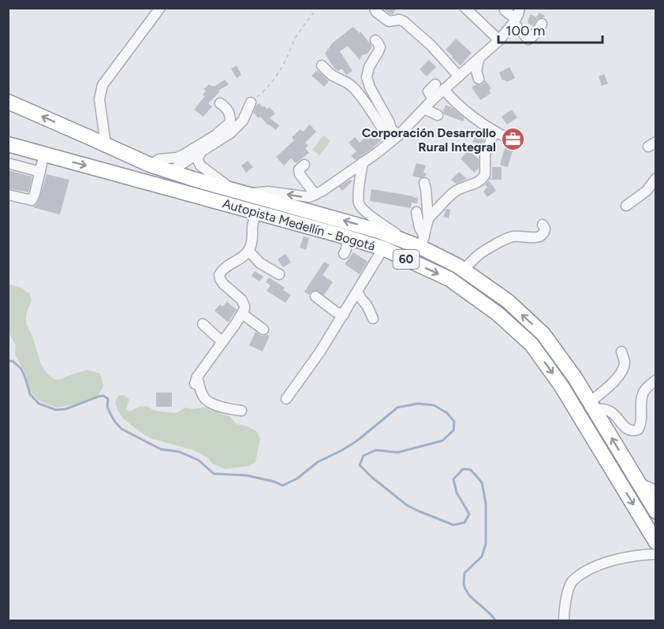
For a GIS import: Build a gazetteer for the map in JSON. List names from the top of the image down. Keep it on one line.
{"streets":{"highway":["Autopista Medellín - Bogotá","60"]},"places":{"office":["Corporación Desarrollo Rural Integral"]},"scale_bar":"100 m"}
